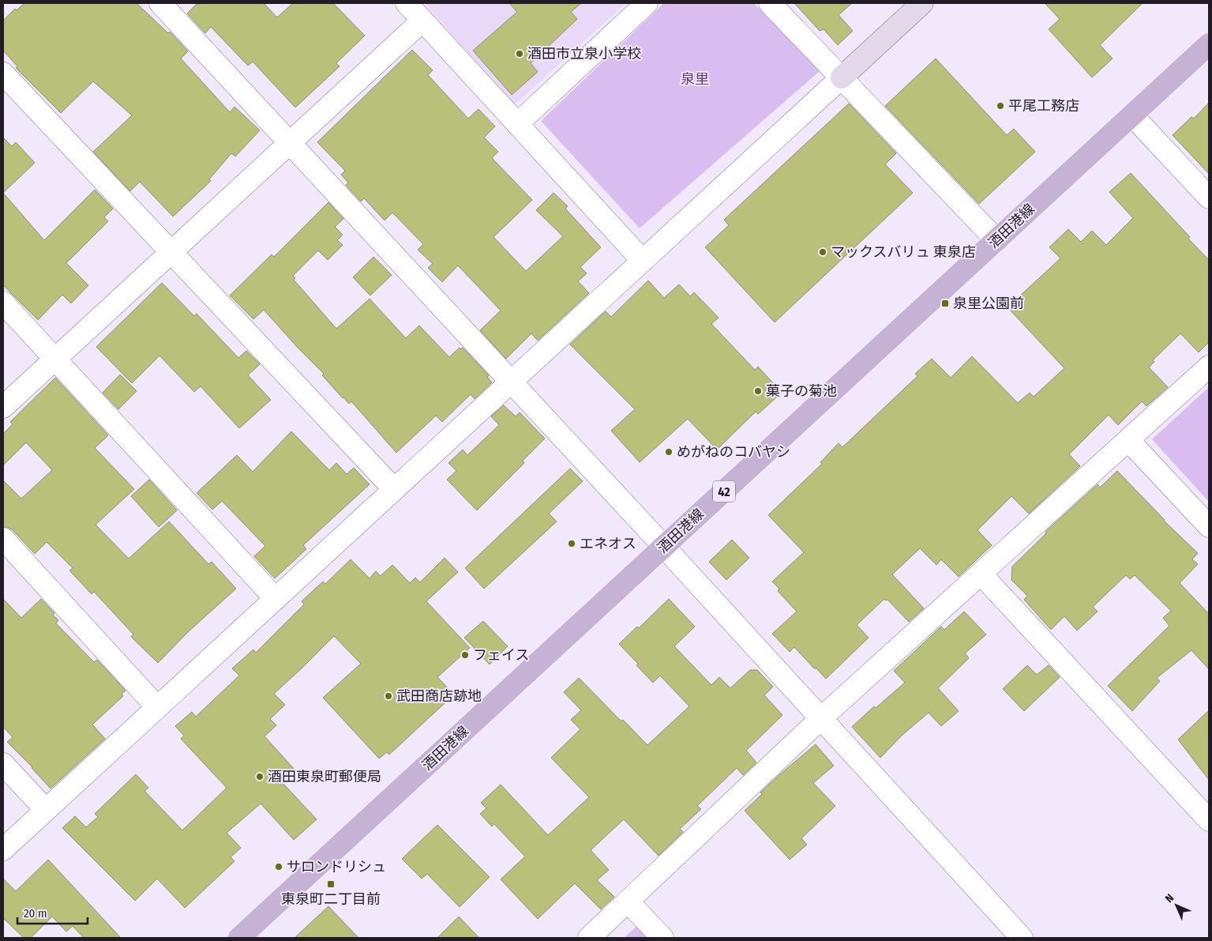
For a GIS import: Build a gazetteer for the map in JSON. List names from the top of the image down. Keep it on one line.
{"streets":{"main road":["酒田港線","42"]},"parks":["泉里"],"places":{"other":["酒田市立泉小学校","平尾工務店","マックスバリュ 東泉店","菓子の菊池","めがねのコバヤシ","エネオス","フェイス","武田商店跡地","酒田東泉町郵便局","サロンドリシュ"],"transit":["泉里公園前","東泉町二丁目前"]},"scale_bar":"20 m","north":"top left"}
